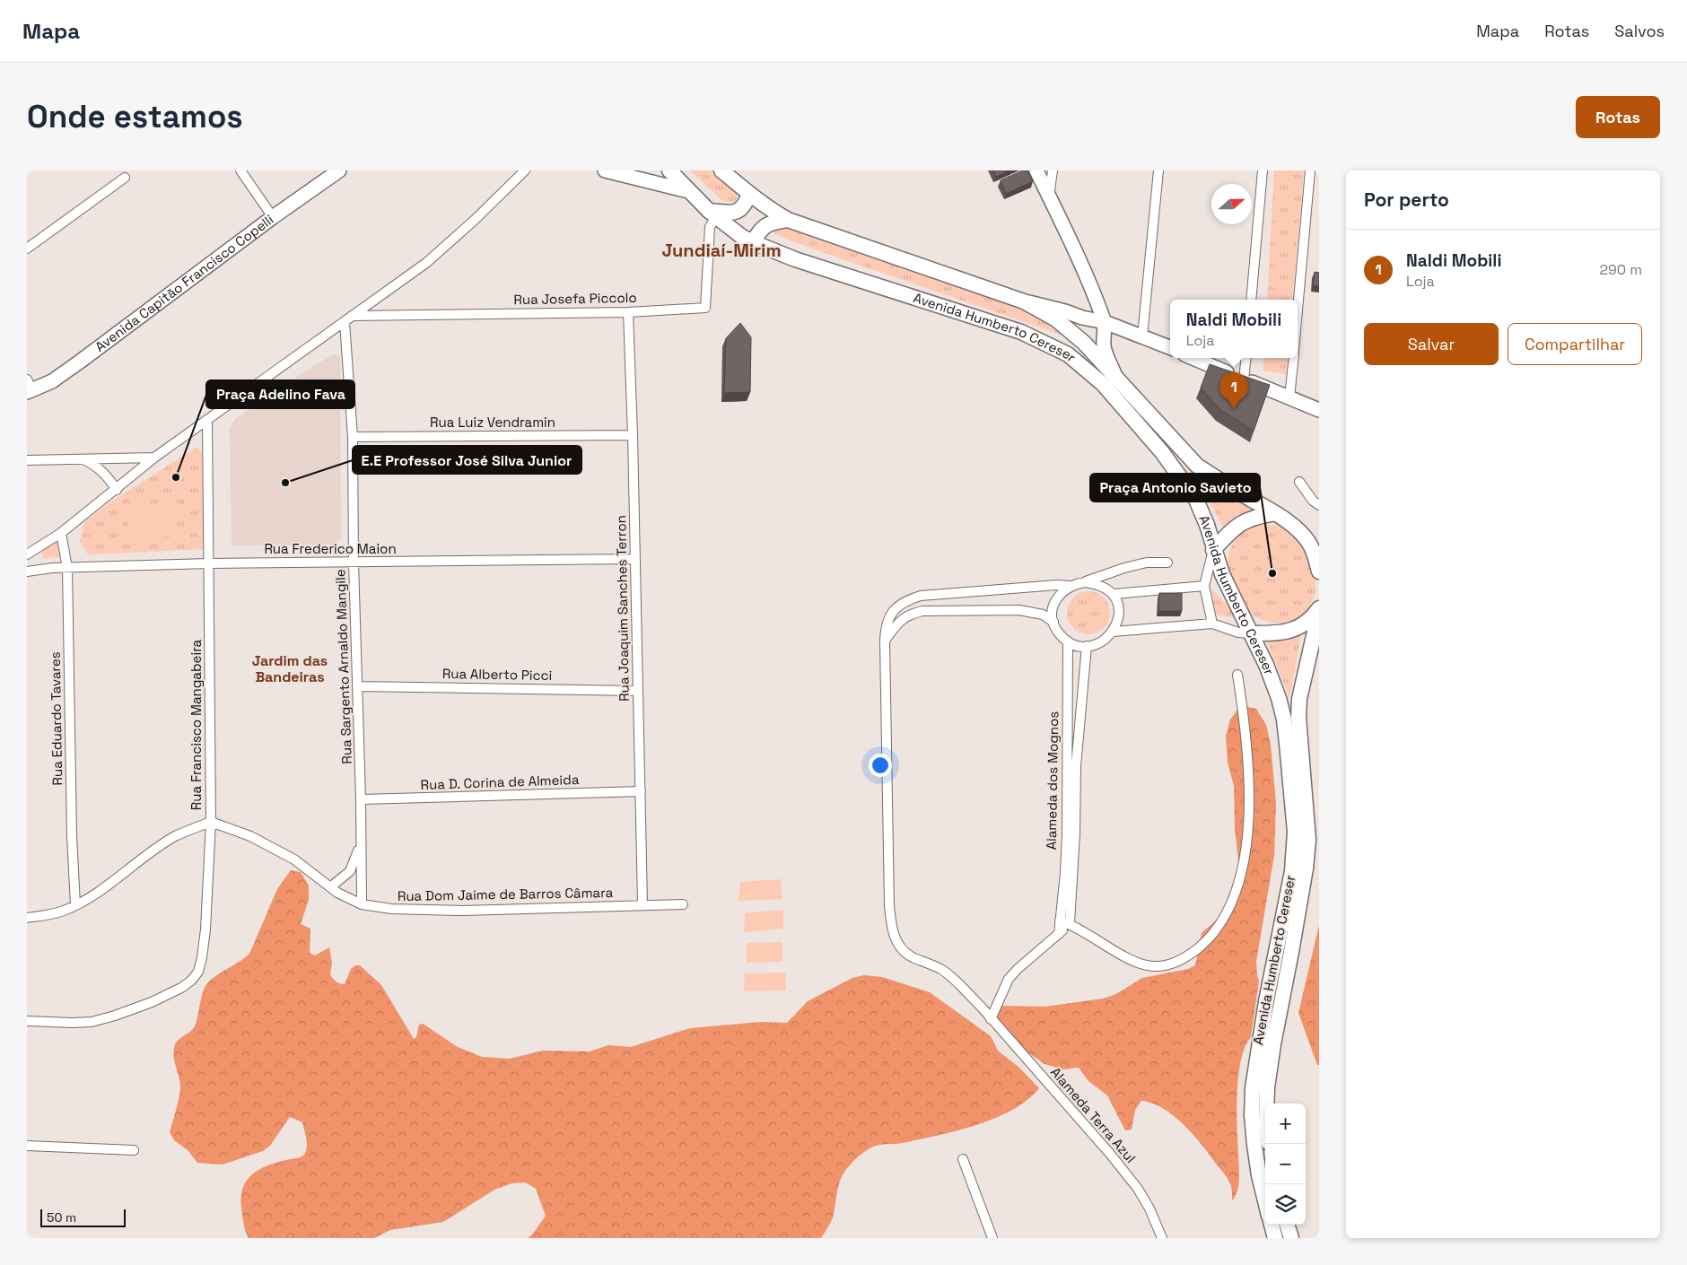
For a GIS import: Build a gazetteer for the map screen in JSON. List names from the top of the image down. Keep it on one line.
{"streets":{"main road":["Avenida Humberto Cereser"],"street":["Avenida Capitão Francisco Copelli","Rua Josefa Piccolo","Rua Luiz Vendramin","Rua Frederico Maion","Rua Joaquim Sanches Terron","Rua Sargento Arnaldo Mangile","Rua Alberto Picci","Rua Eduardo Tavares","Rua Francisco Mangabeira","Alameda dos Mognos","Rua D. Corina de Almeida","Rua Dom Jaime de Barros Câmara","Alameda Terra Azul"]},"crossings":[["Rua Josefa Piccolo","Avenida Humberto Cereser"],["Rua Josefa Piccolo","Rua Joaquim Sanches Terron"],["Rua Josefa Piccolo","Rua Sargento Arnaldo Mangile"],["Rua Luiz Vendramin","Rua Joaquim Sanches Terron"],["Rua Luiz Vendramin","Rua Sargento Arnaldo Mangile"],["Rua Frederico Maion","Rua Joaquim Sanches Terron"],["Rua Frederico Maion","Rua Sargento Arnaldo Mangile"],["Rua Frederico Maion","Rua Eduardo Tavares"],["Rua Frederico Maion","Rua Francisco Mangabeira"],["Rua Joaquim Sanches Terron","Rua Alberto Picci"],["Rua Joaquim Sanches Terron","Rua D. Corina de Almeida"],["Rua Joaquim Sanches Terron","Rua Dom Jaime de Barros Câmara"],["Rua Sargento Arnaldo Mangile","Rua Alberto Picci"],["Rua Sargento Arnaldo Mangile","Rua D. Corina de Almeida"],["Rua Sargento Arnaldo Mangile","Rua Dom Jaime de Barros Câmara"],["Rua Francisco Mangabeira","Rua Dom Jaime de Barros Câmara"],["Alameda dos Mognos","Alameda Terra Azul"]],"districts":["Jundiaí-Mirim","Jardim das Bandeiras"],"places":["Praça Adelino Fava","E.E Professor José Silva Junior","Praça Antonio Savieto"],"scale_bar":"50 m","north":"right","page":{"header":"Mapa","nav":["Mapa","Rotas","Salvos"],"buttons":["Rotas",["Salvar","Compartilhar"]],"title":"Onde estamos","heading":"Por perto","list":[{"mark":"1","name":"Naldi Mobili","note":"Loja","value":"290 m"}],"popup":["Naldi Mobili","Loja"],"pins":"1","map_buttons":["+","−"],"scale":"50 m"}}
